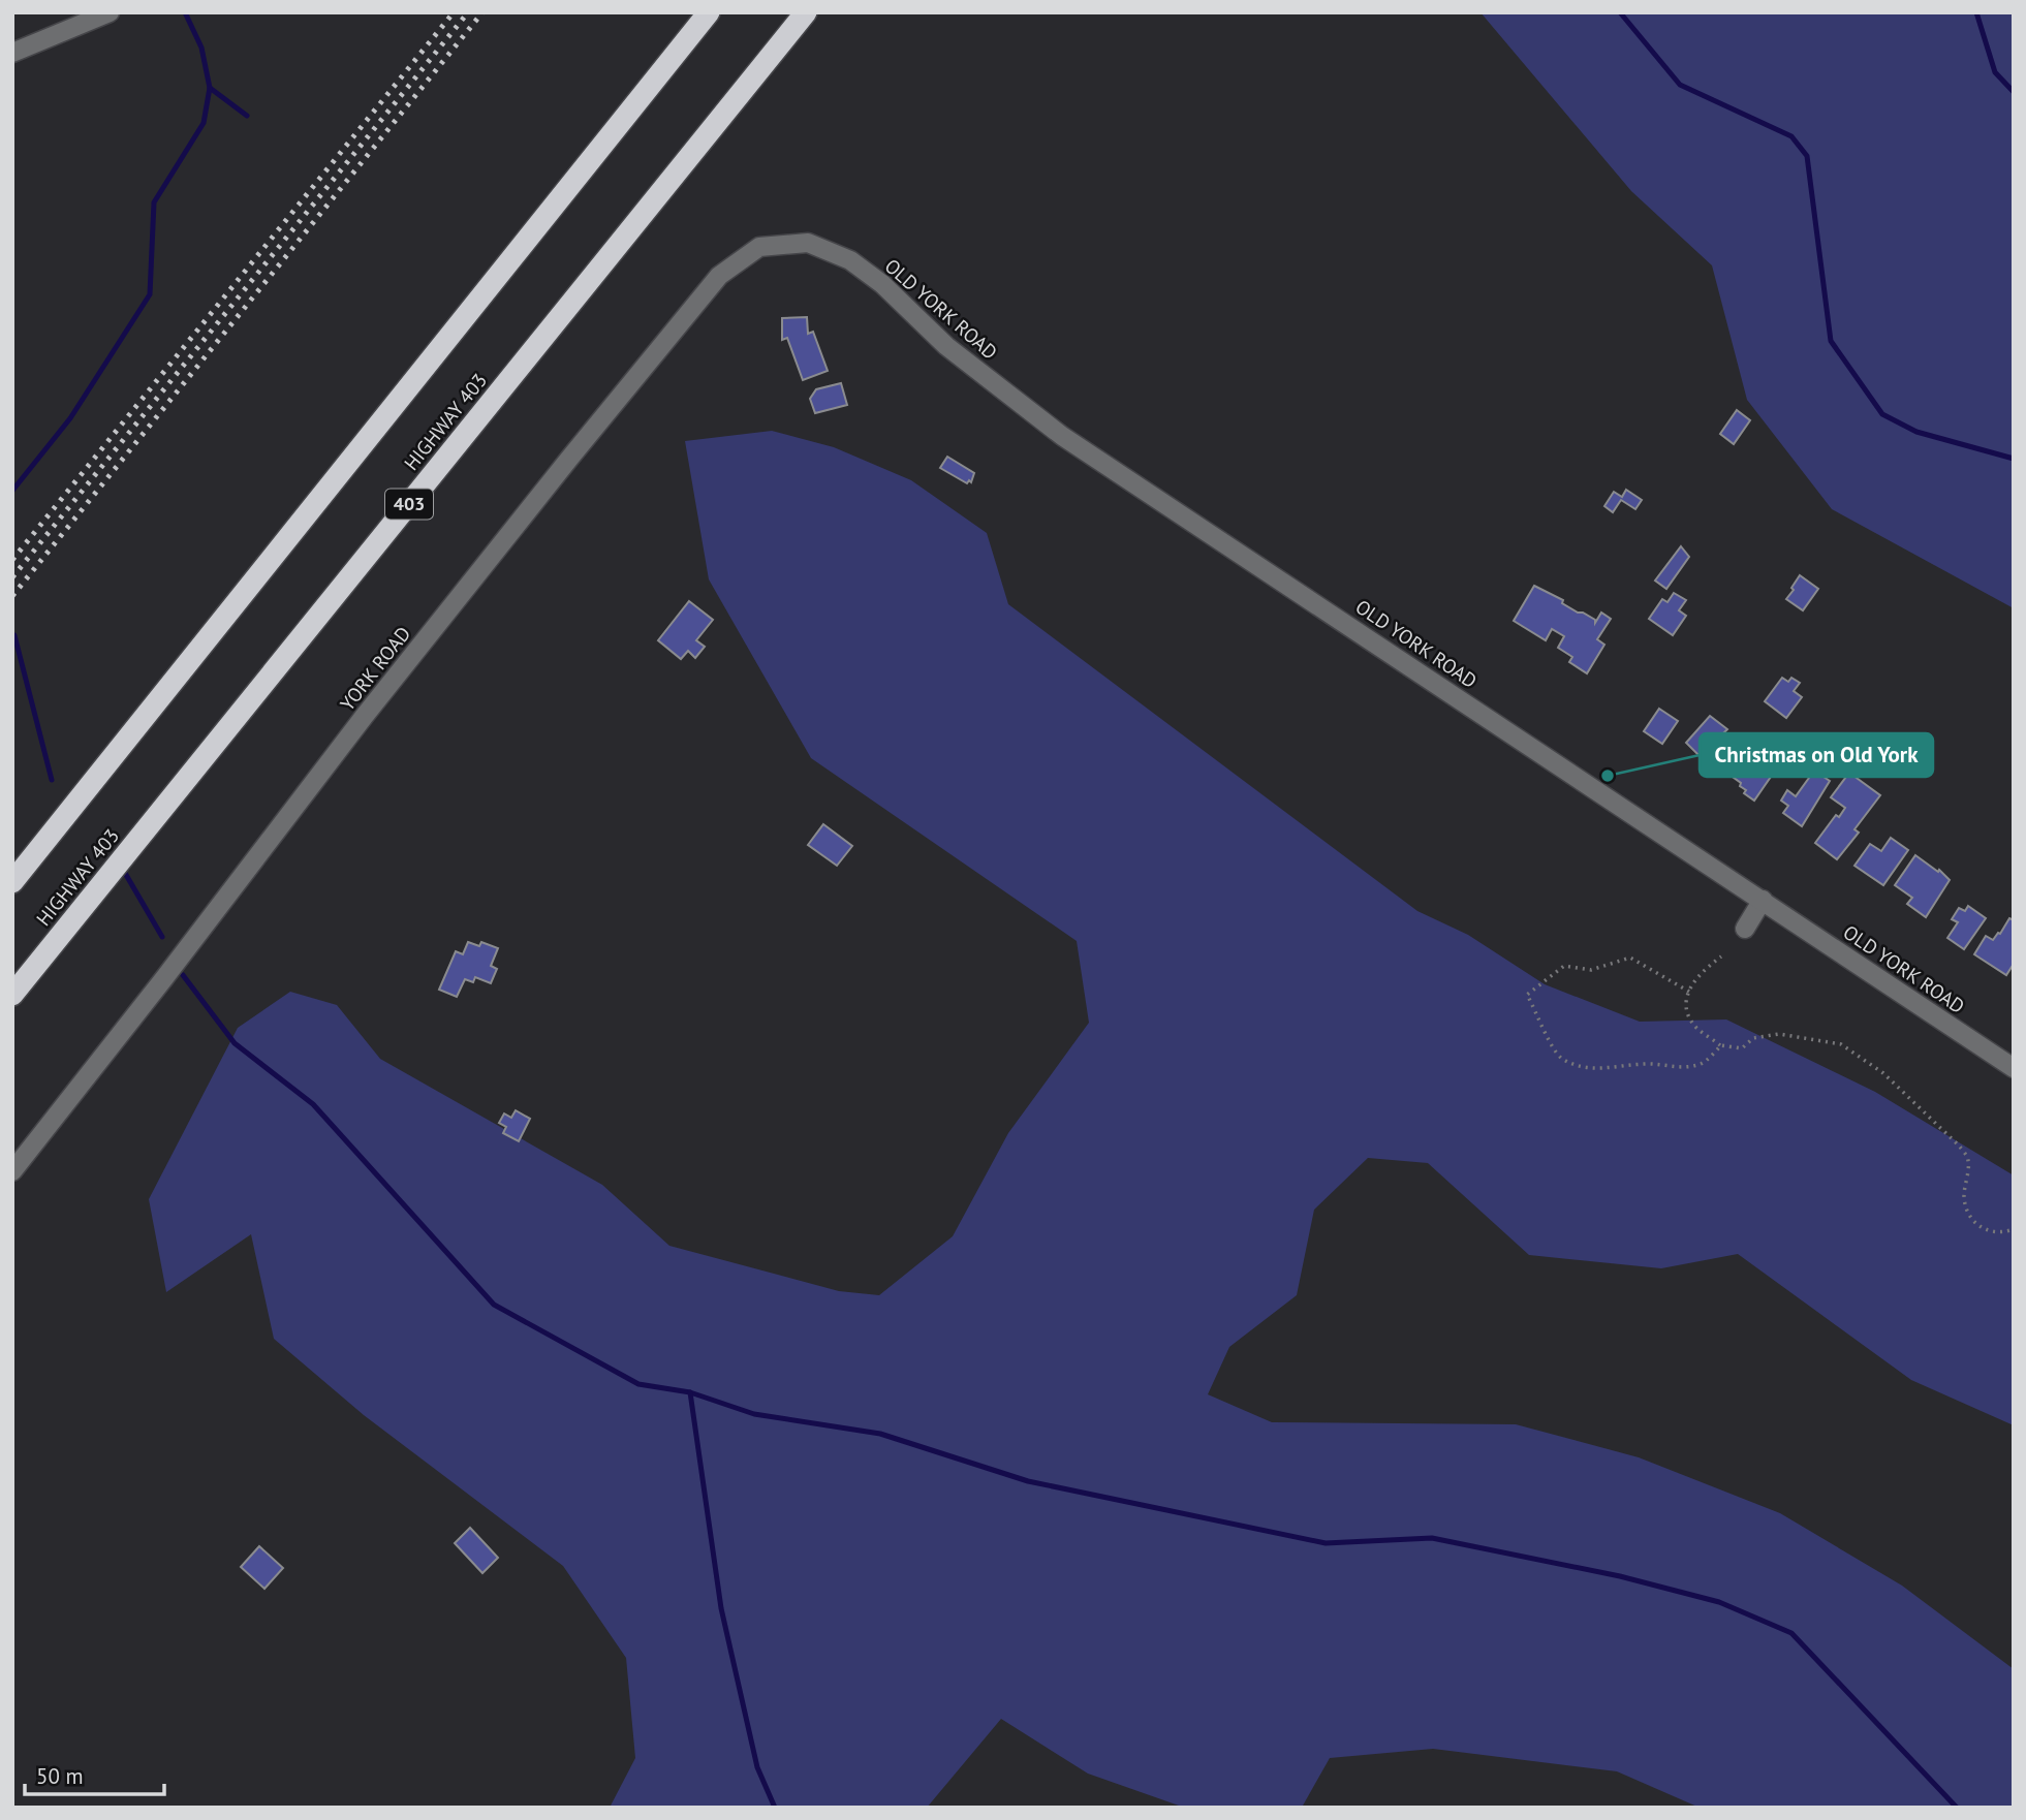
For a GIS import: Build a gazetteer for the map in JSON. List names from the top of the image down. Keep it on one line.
{"streets":{"highway":["HIGHWAY 403","403"],"street":["OLD YORK ROAD","YORK ROAD"]},"crossings":[["OLD YORK ROAD","YORK ROAD"]],"places":["Christmas on Old York"],"scale_bar":"50 m"}
